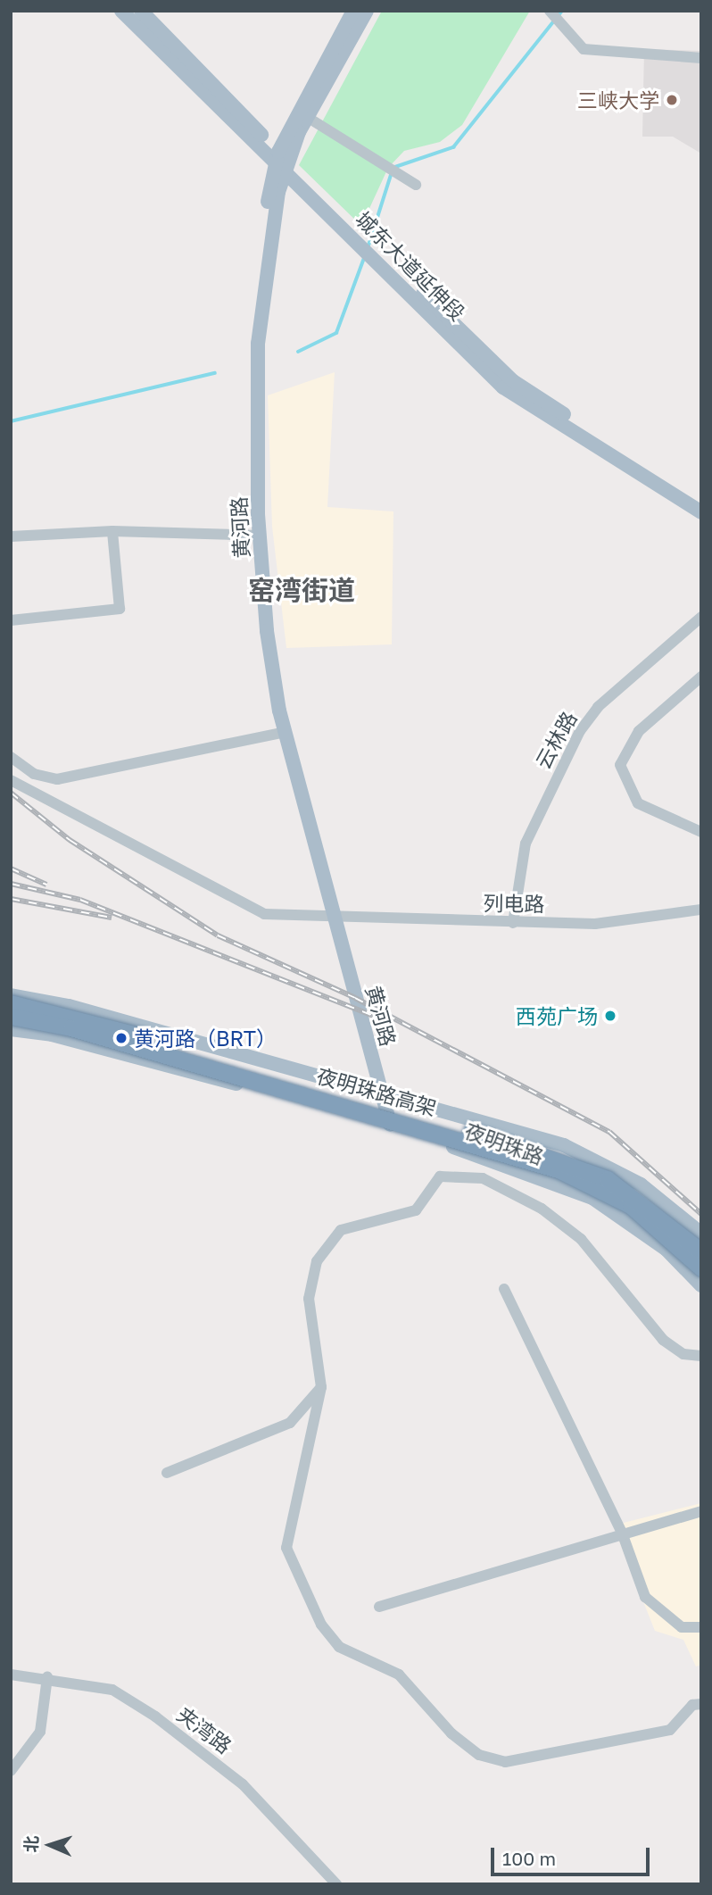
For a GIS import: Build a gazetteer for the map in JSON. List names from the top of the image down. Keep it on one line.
{"streets":{"highway":["夜明珠路高架"],"main road":["城东大道延伸段","黄河路","夜明珠路"],"street":["云林路","列电路","夹湾路"]},"crossings":[["城东大道延伸段","黄河路"],["黄河路","列电路"],["黄河路","夜明珠路"],["云林路","列电路"]],"districts":["窑湾街道"],"places":["三峡大学","西苑广场","黄河路（BRT）"],"scale_bar":"100 m","north":"left"}
